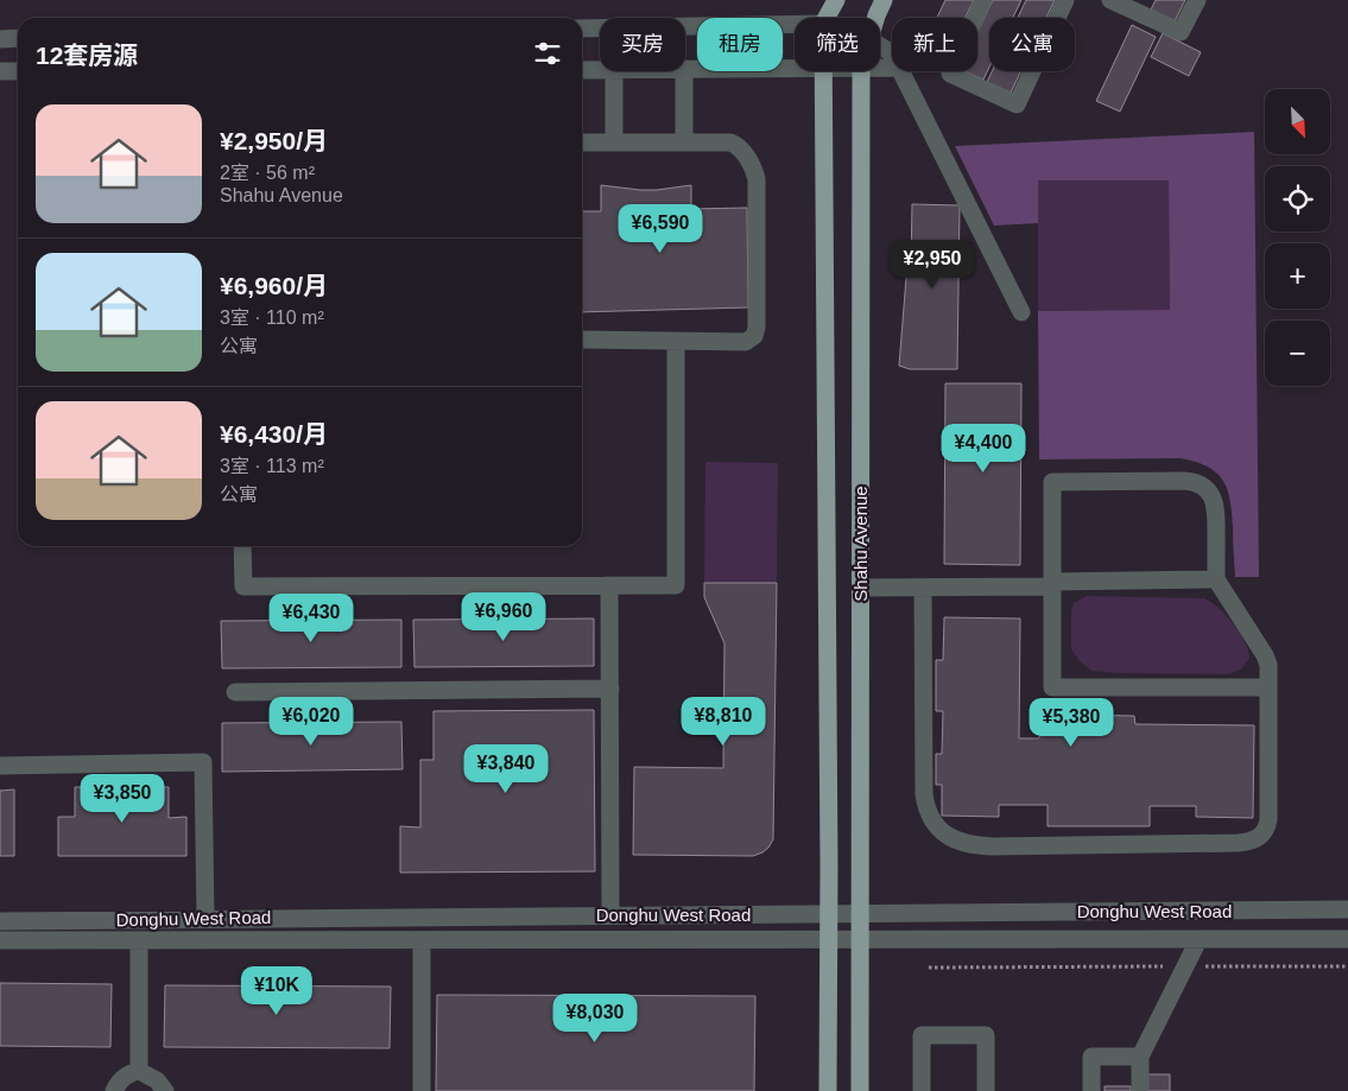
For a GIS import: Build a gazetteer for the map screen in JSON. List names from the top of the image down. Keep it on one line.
{"streets":{"main road":["Shahu Avenue"],"street":["Donghu West Road"]},"crossings":[["Shahu Avenue","Donghu West Road"]],"north":"bottom right","page":{"chip":["买房","租房","筛选","新上","公寓"],"heading":"12套房源","map_buttons":["+","−"],"list":[{"name":"¥2,950/月","note":"2室 · 56 m² · Shahu Avenue"},{"name":"¥6,960/月","note":"3室 · 110 m² · 公寓"},{"name":"¥6,430/月","note":"3室 · 113 m² · 公寓"}],"price":["¥6,590","¥2,950","¥4,400","¥6,960","¥6,430","¥6,020","¥8,810","¥5,380","¥3,840","¥3,850","¥10K","¥8,030"]}}
